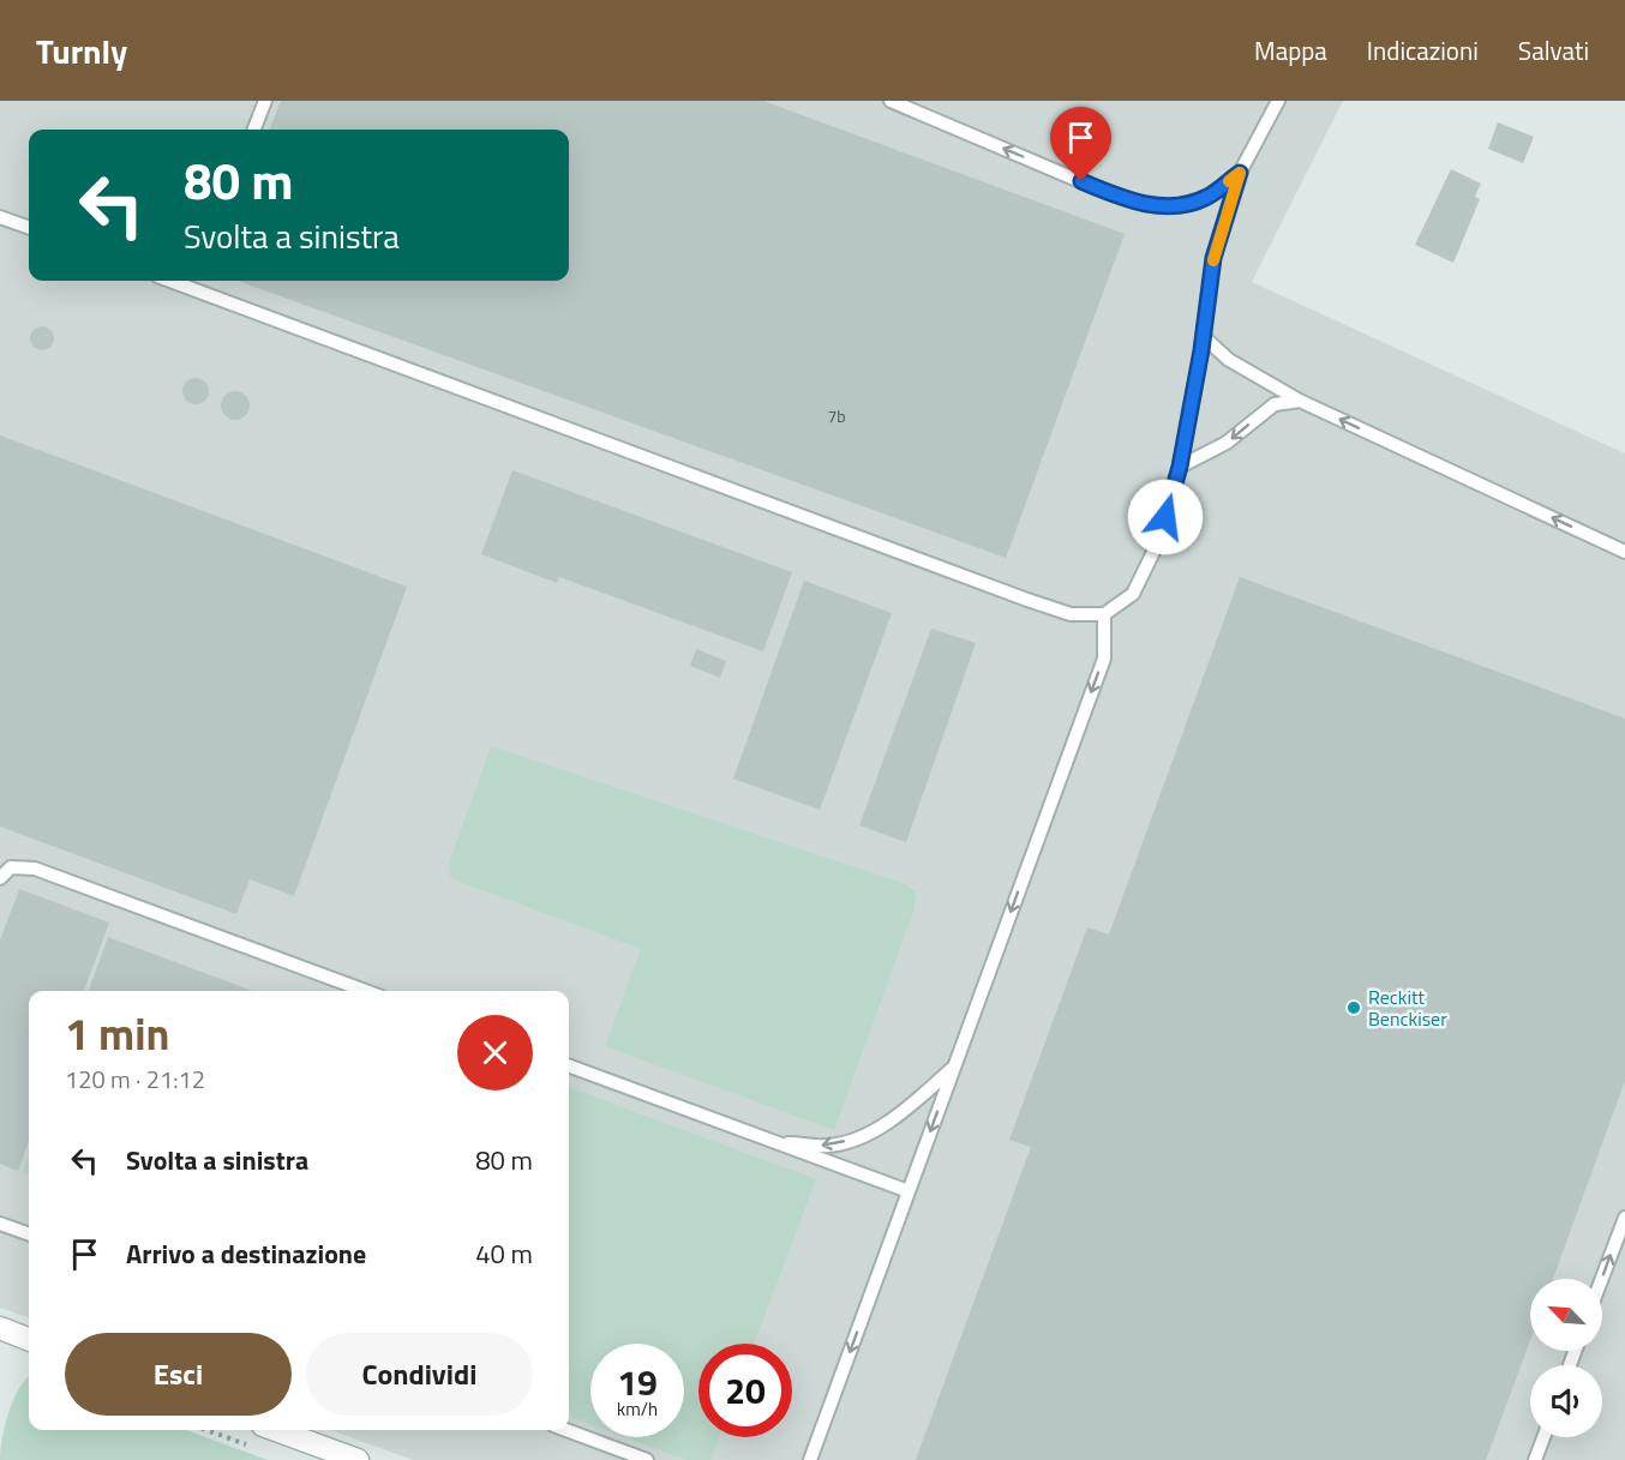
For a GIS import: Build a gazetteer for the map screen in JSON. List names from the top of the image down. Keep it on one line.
{"places":["Reckitt Benckiser"],"house_numbers":["7b"],"north":"top left","page":{"header":"Turnly","nav":["Mappa","Indicazioni","Salvati"],"turn":["80 m","Svolta a sinistra"],"heading":["1 min","120 m · 21:12"],"list":[{"name":"Svolta a sinistra","value":"80 m"},{"name":"Arrivo a destinazione","value":"40 m"}],"buttons":["Esci","Condividi"],"speed":"19 km/h","limit":"20"}}
